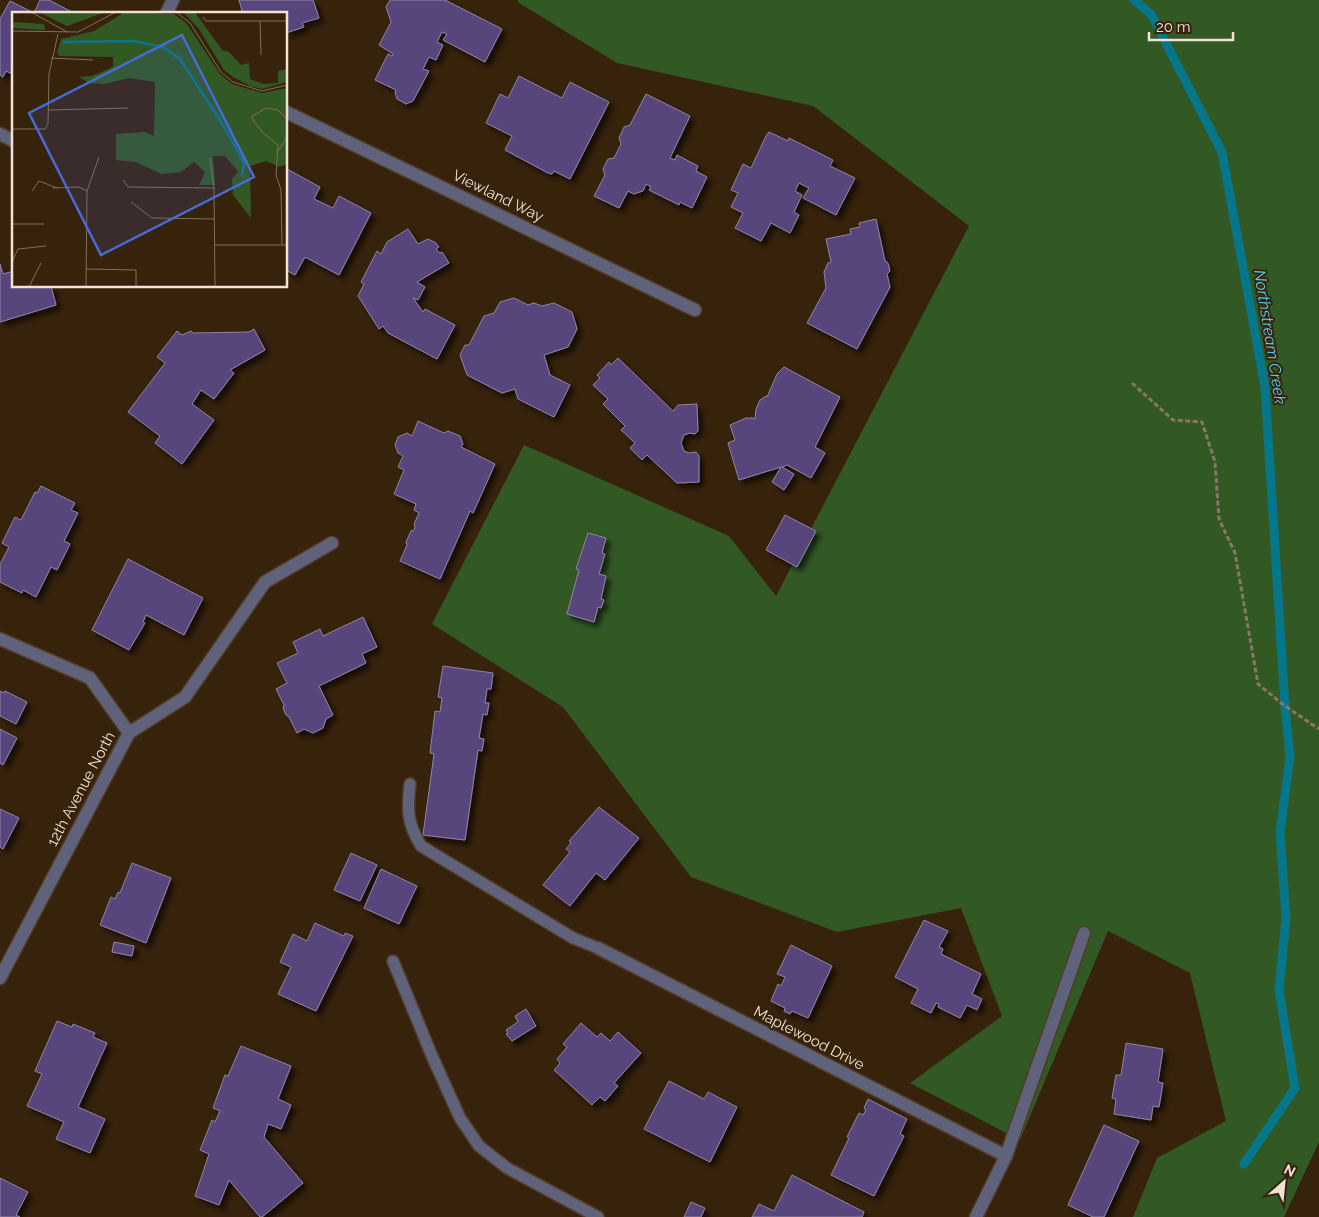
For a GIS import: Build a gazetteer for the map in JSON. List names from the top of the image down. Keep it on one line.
{"streets":{"street":["Viewland Way","12th Avenue North","Maplewood Drive"]},"water":["Northstream Creek"],"scale_bar":"20 m","north":"top right"}
